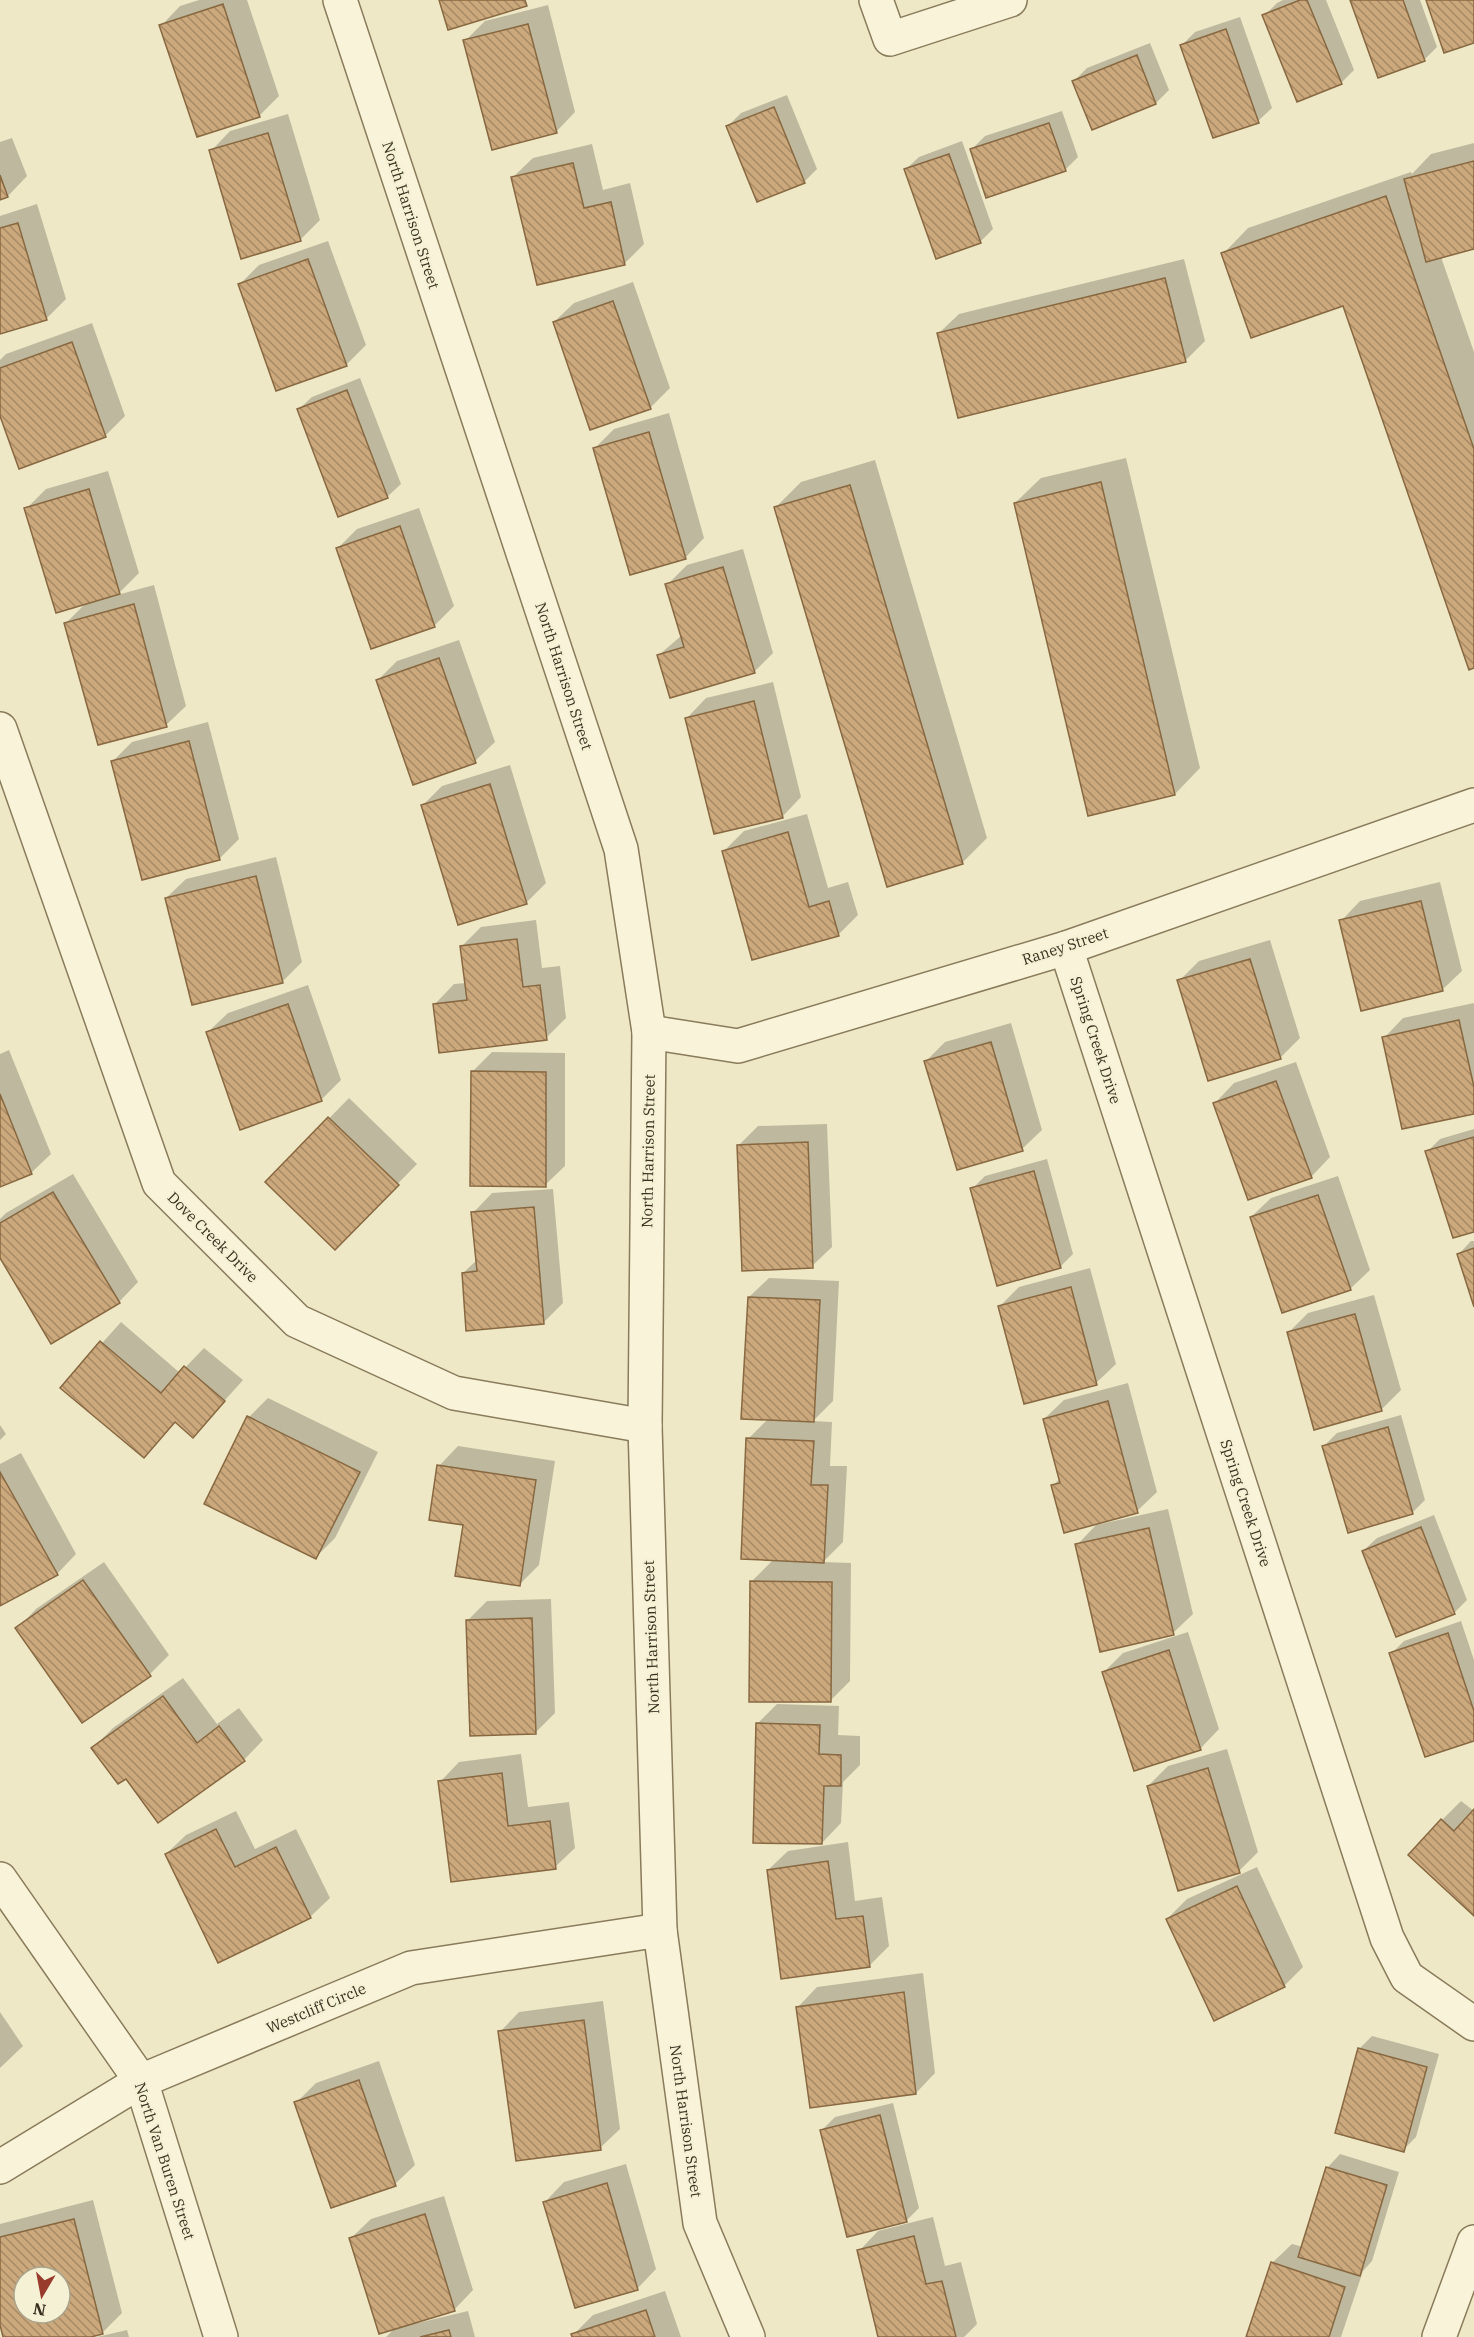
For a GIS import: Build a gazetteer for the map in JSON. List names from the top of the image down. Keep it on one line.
{"streets":{"street":["North Harrison Street","Raney Street","Spring Creek Drive","Dove Creek Drive","Westcliff Circle","North Van Buren Street"]},"crossings":[["North Harrison Street","Raney Street"],["North Harrison Street","Dove Creek Drive"],["North Harrison Street","Westcliff Circle"],["Raney Street","Spring Creek Drive"],["Westcliff Circle","North Van Buren Street"]],"north":"bottom"}
